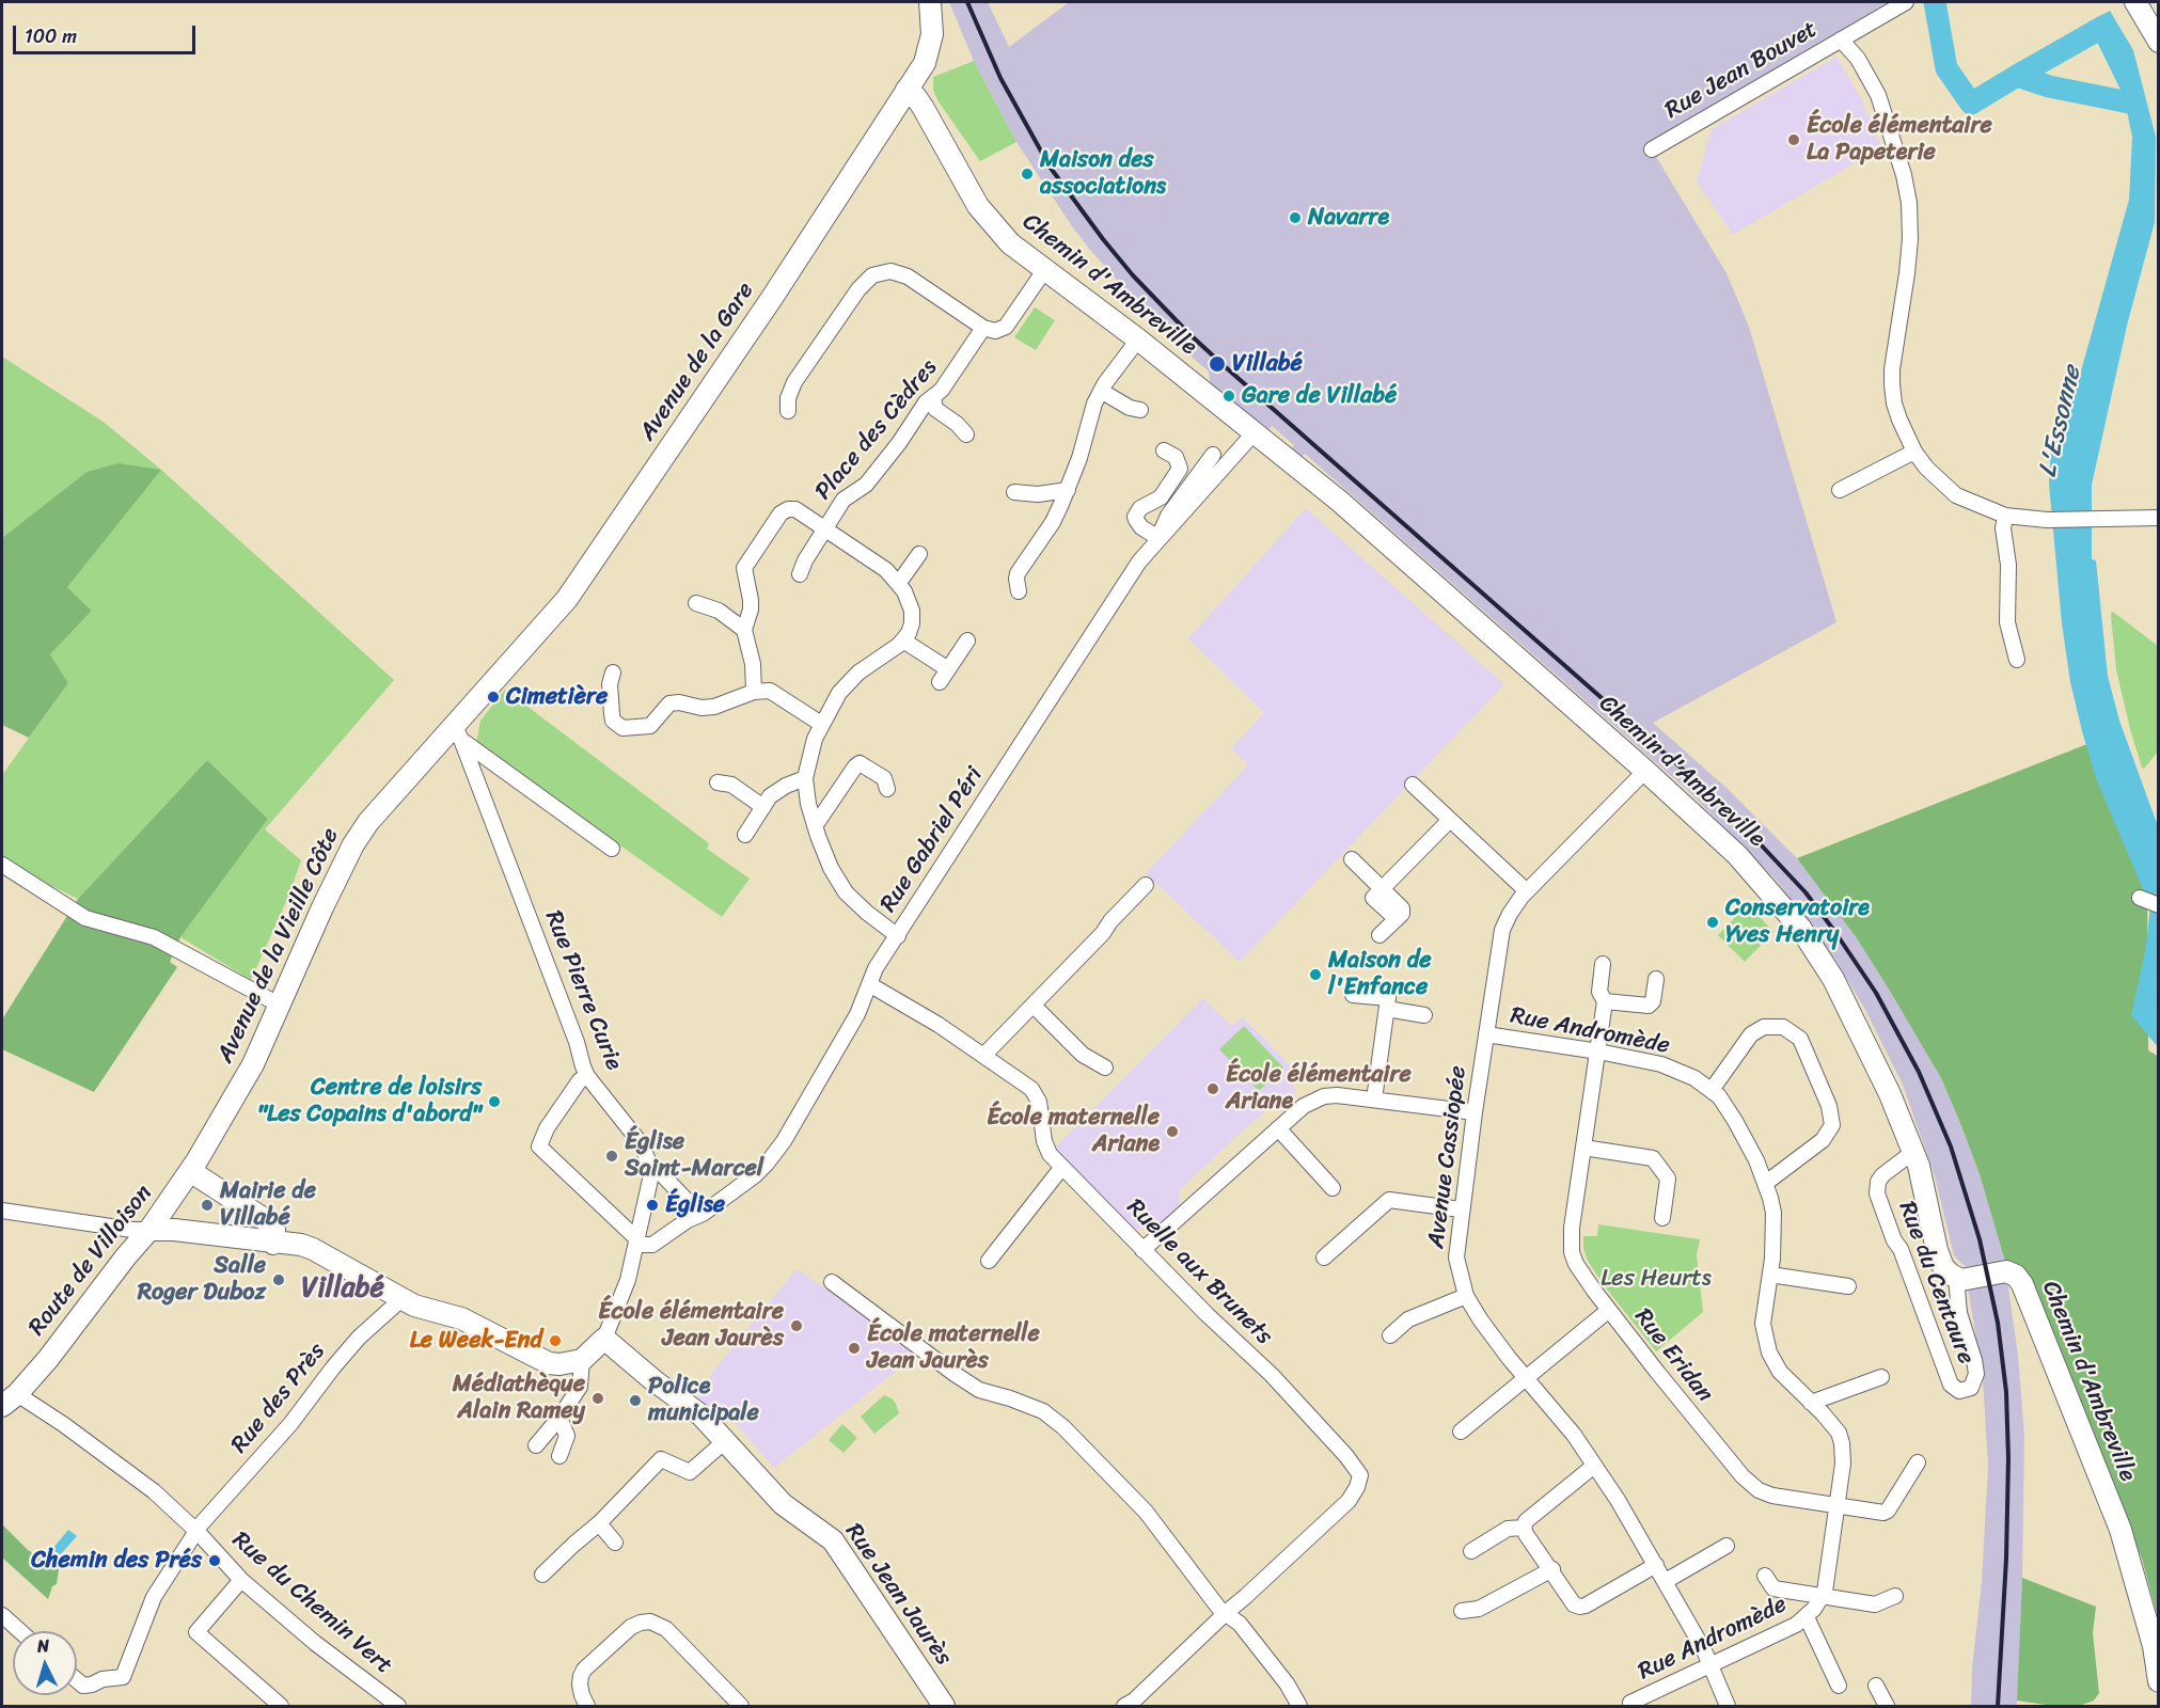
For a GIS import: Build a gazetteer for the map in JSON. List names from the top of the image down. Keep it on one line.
{"streets":{"street":["Rue Jean Bouvet","Chemin d'Ambreville","Avenue de la Gare","Place des Cèdres","Rue Gabriel Péri","Avenue de la Vieille Côte","Rue Pierre Curie","Rue Andromède","Avenue Cassiopée","Route de Villoison","Ruelle aux Brunets","Rue du Centaure","Rue Eridan","Rue des Près","Rue Jean Jaurès","Rue du Chemin Vert"]},"crossings":[["Chemin d'Ambreville","Avenue de la Gare"],["Chemin d'Ambreville","Rue Gabriel Péri"],["Chemin d'Ambreville","Avenue Cassiopée"],["Chemin d'Ambreville","Rue du Centaure"],["Avenue de la Gare","Avenue de la Vieille Côte"],["Avenue de la Gare","Rue Pierre Curie"],["Rue Gabriel Péri","Ruelle aux Brunets"],["Avenue de la Vieille Côte","Rue Pierre Curie"],["Avenue de la Vieille Côte","Route de Villoison"],["Rue Andromède","Avenue Cassiopée"],["Rue Andromède","Rue Eridan"],["Route de Villoison","Rue du Chemin Vert"],["Rue des Près","Rue du Chemin Vert"]],"districts":["Villabé"],"water":["L'Essonne"],"parks":["Les Heurts"],"places":["École élémentaire La Papeterie","Maison des associations","Navarre","Villabé","Gare de Villabé","Cimetière","Conservatoire Yves Henry","Maison de l'Enfance","École élémentaire Ariane","Centre de loisirs \"Les Copains d'abord\"","École maternelle Ariane","Église Saint-Marcel","Mairie de Villabé","Église","Salle Roger Duboz","École élémentaire Jean Jaurès","Le Week-End","École maternelle Jean Jaurès","Médiathèque Alain Ramey","Police municipale","Chemin des Prés"],"scale_bar":"100 m","north":"top"}
